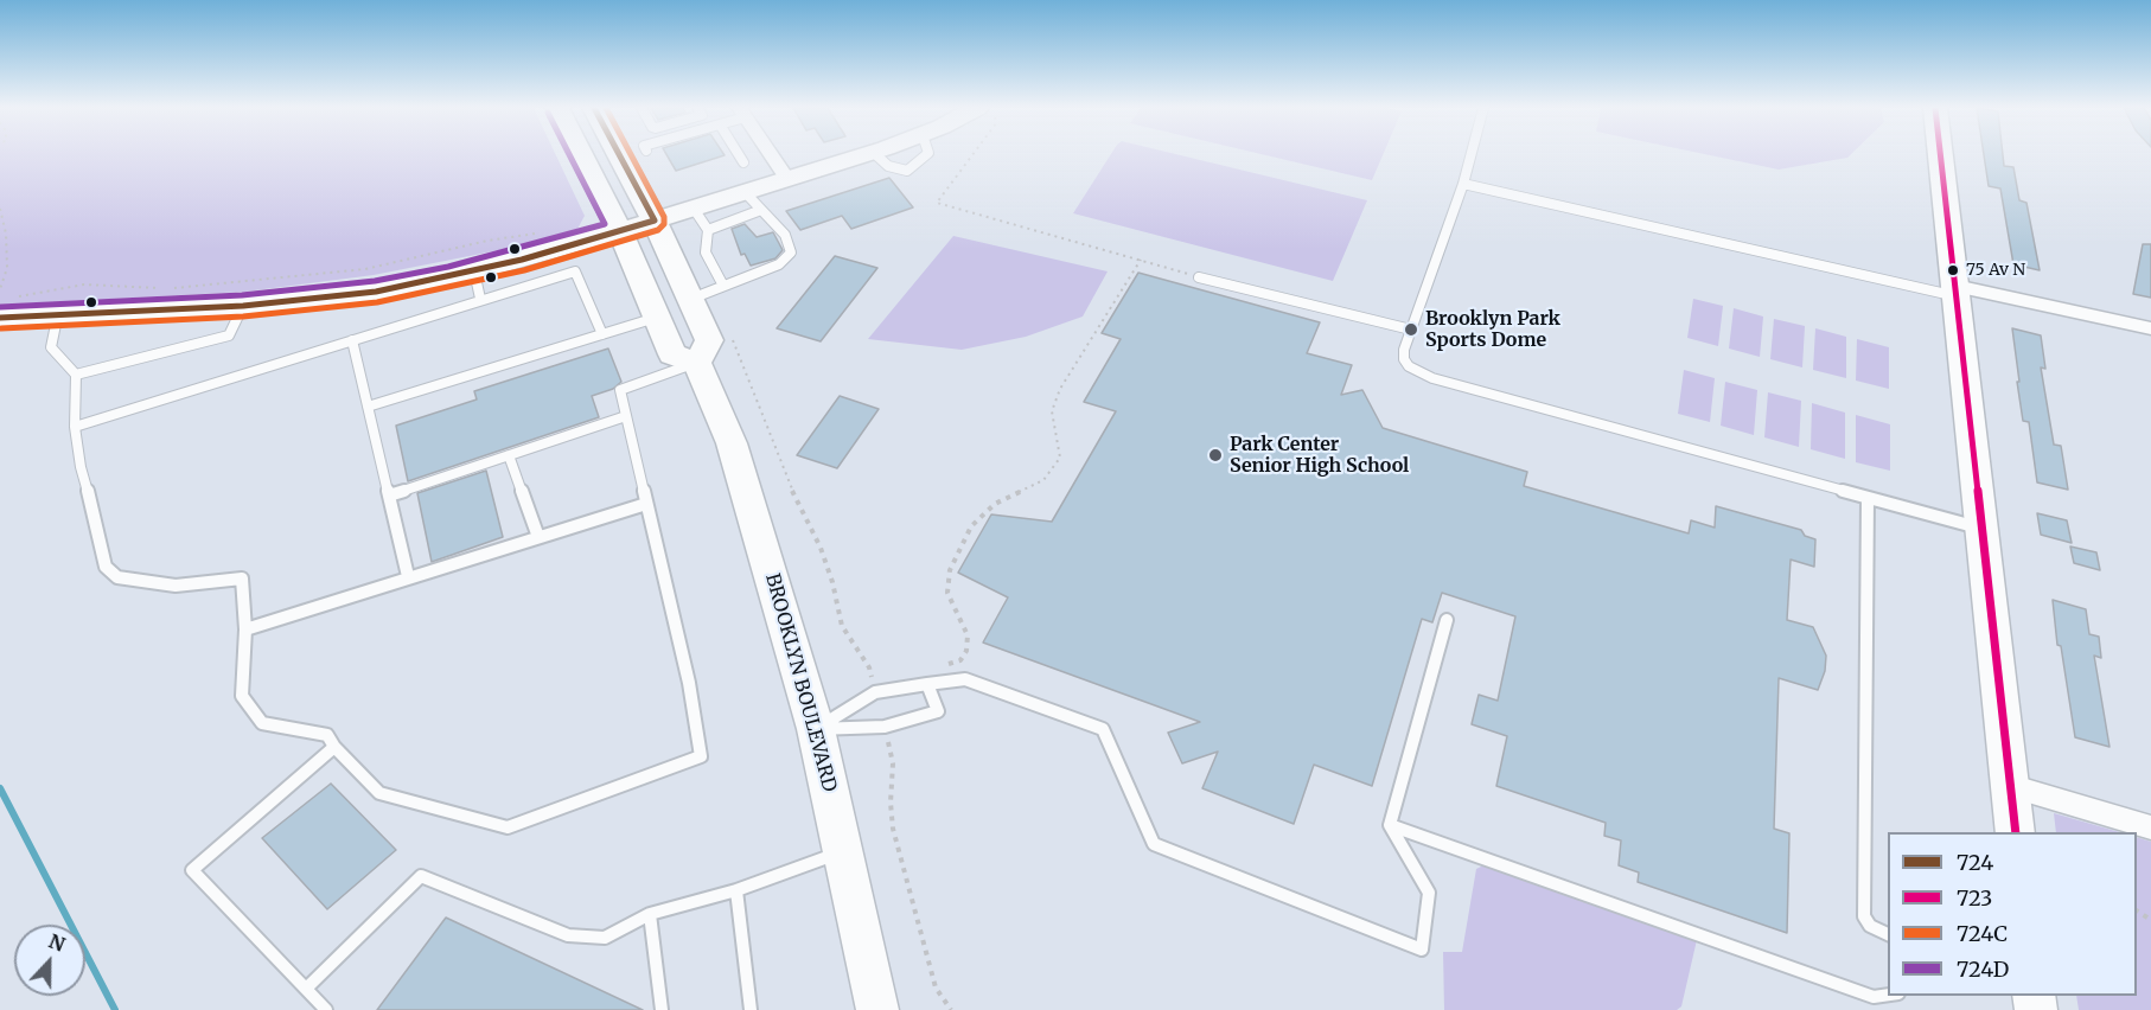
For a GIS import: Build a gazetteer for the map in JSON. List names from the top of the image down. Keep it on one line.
{"streets":{"street":["BROOKLYN BOULEVARD"]},"places":["75 Av N","Brooklyn Park Sports Dome","Park Center Senior High School"],"lines":["transit line 724","transit line 723","transit line 724C","transit line 724D"],"legend":["724","723","724C","724D"],"north":"top"}
